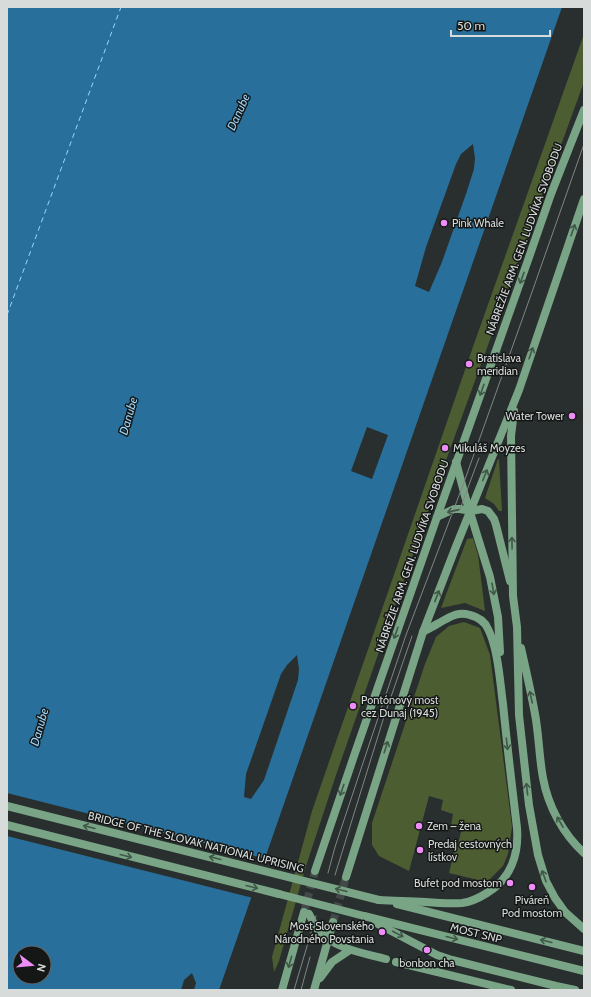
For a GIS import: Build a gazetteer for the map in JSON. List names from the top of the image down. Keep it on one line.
{"streets":{"main road":["NÁBREŽIE ARM. GEN. LUDVÍKA SVOBODU","BRIDGE OF THE SLOVAK NATIONAL UPRISING","MOST SNP"]},"crossings":[["BRIDGE OF THE SLOVAK NATIONAL UPRISING","MOST SNP"]],"water":["Danube"],"places":["Pink Whale","Bratislava meridian","Water Tower","Mikuláš Moyzes","Pontónový most cez Dunaj (1945)","Zem – žena","Predaj cestovných lístkov","Bufet pod mostom","Piváreň Pod mostom","Most Slovenského Národného Povstania","bonbon cha"],"scale_bar":"50 m","north":"right"}
